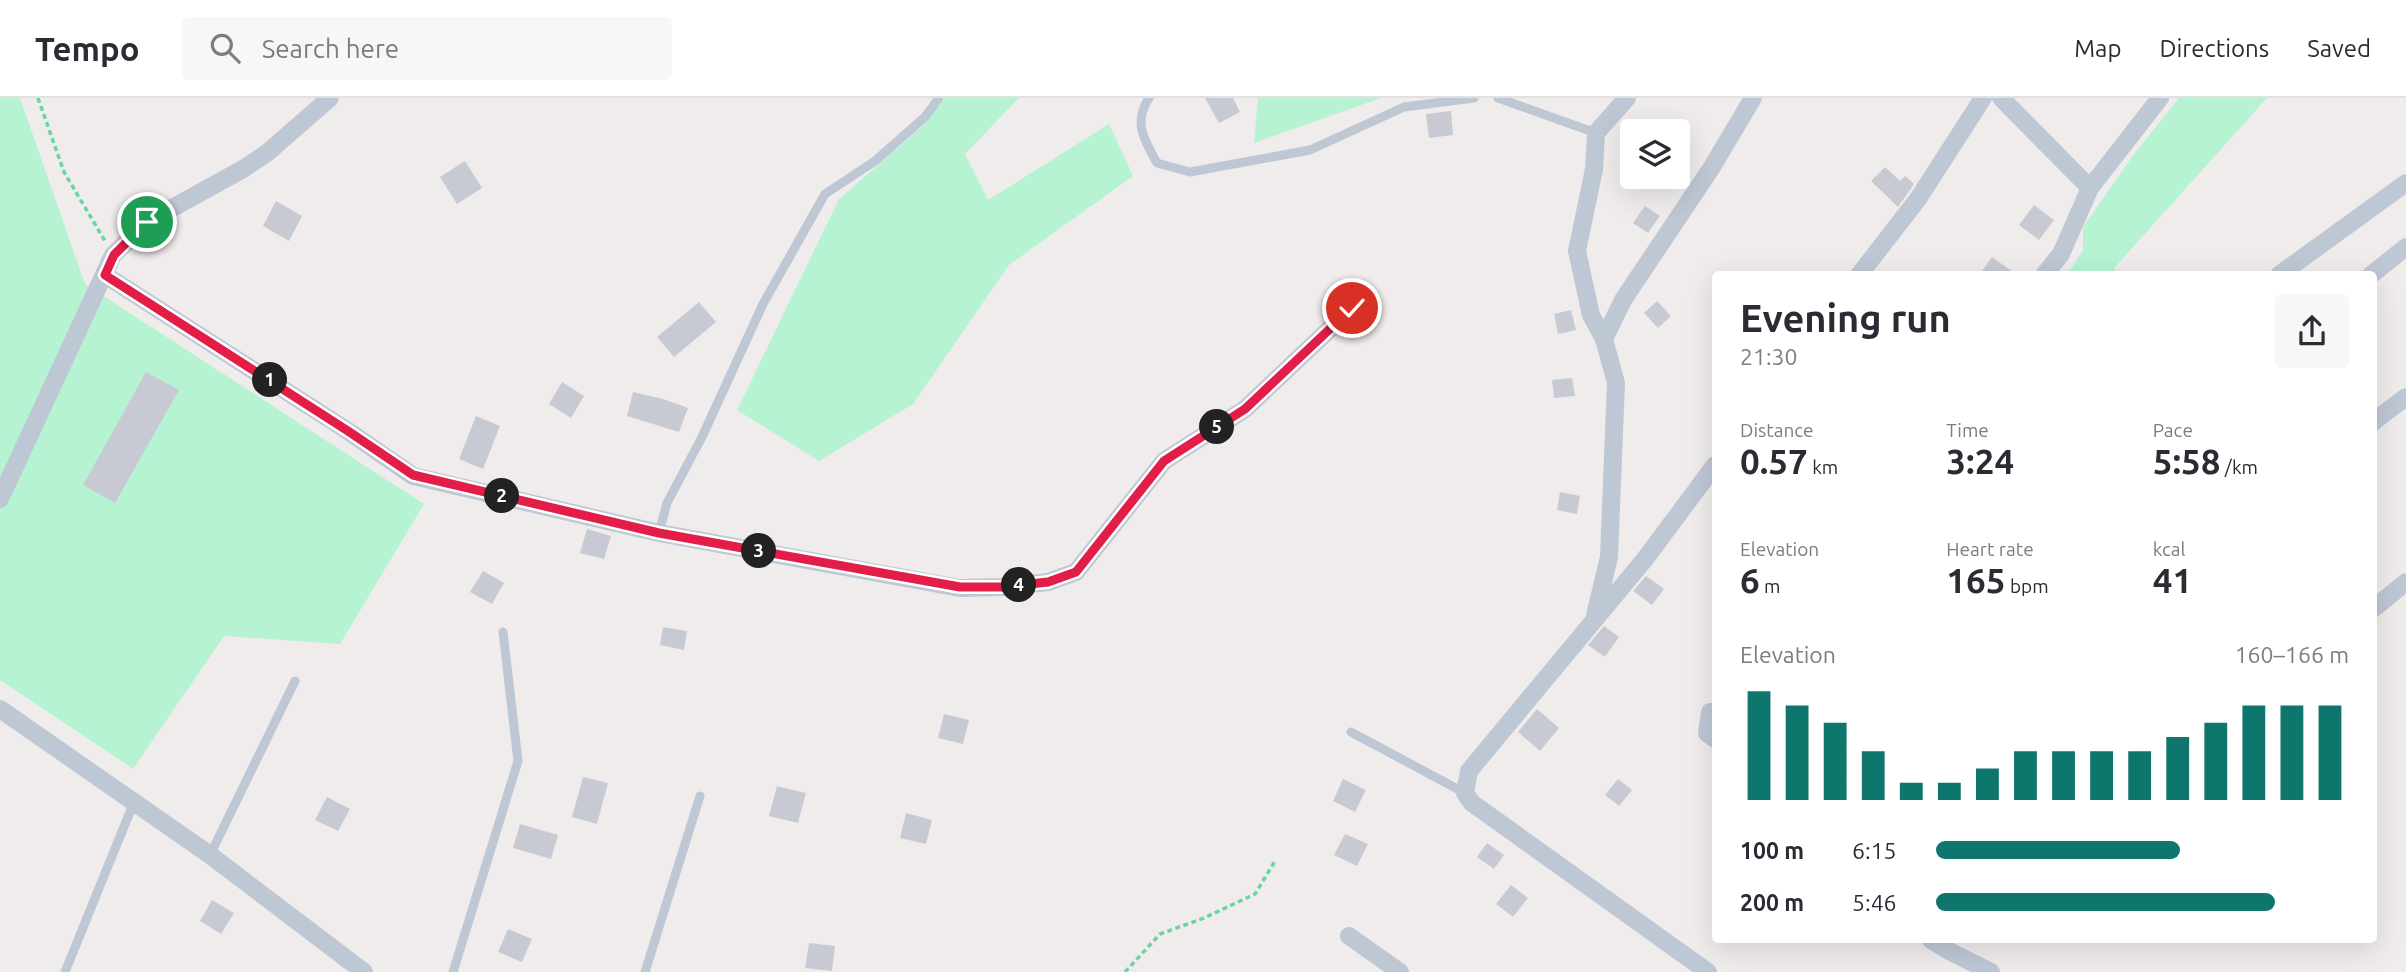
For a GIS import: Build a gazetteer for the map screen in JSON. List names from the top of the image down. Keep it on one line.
{"page":{"header":"Tempo","search":"Search here","nav":["Map","Directions","Saved"],"heading":["Evening run","21:30"],"pins":["1","5","2","3","4"],"stats":[["Distance","0.57 km"],["Time","3:24"],["Pace","5:58 /km"],["Elevation","6 m"],["Heart rate","165 bpm"],["kcal","41"]],"chart":["Elevation","160–166 m"],"list":[{"name":"100 m","note":"6:15"},{"name":"200 m","note":"5:46"}]}}
